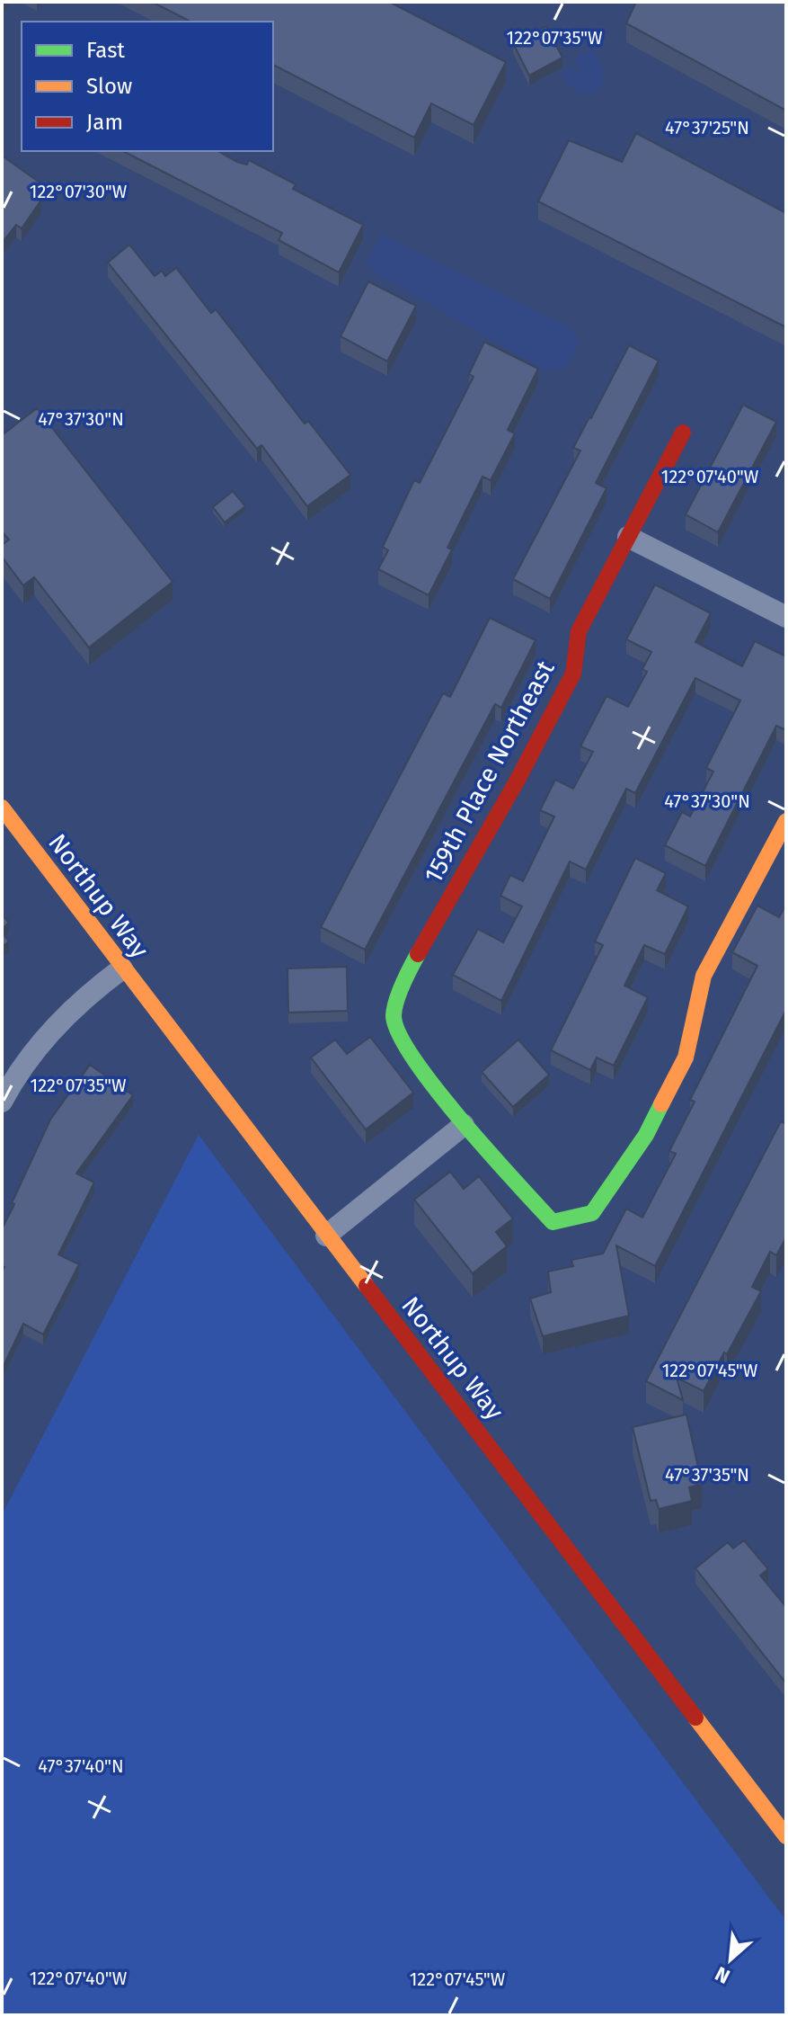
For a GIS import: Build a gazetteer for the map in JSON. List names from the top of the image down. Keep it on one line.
{"streets":{"street":["159th Place Northeast","Northup Way"]},"legend":["Fast","Slow","Jam"],"north":"bottom left","coordinates":["122°07'35\"W","47°37'25\"N","122°07'30\"W","47°37'30\"N","122°07'40\"W","122°07'45\"W","47°37'35\"N","47°37'40\"N"]}
